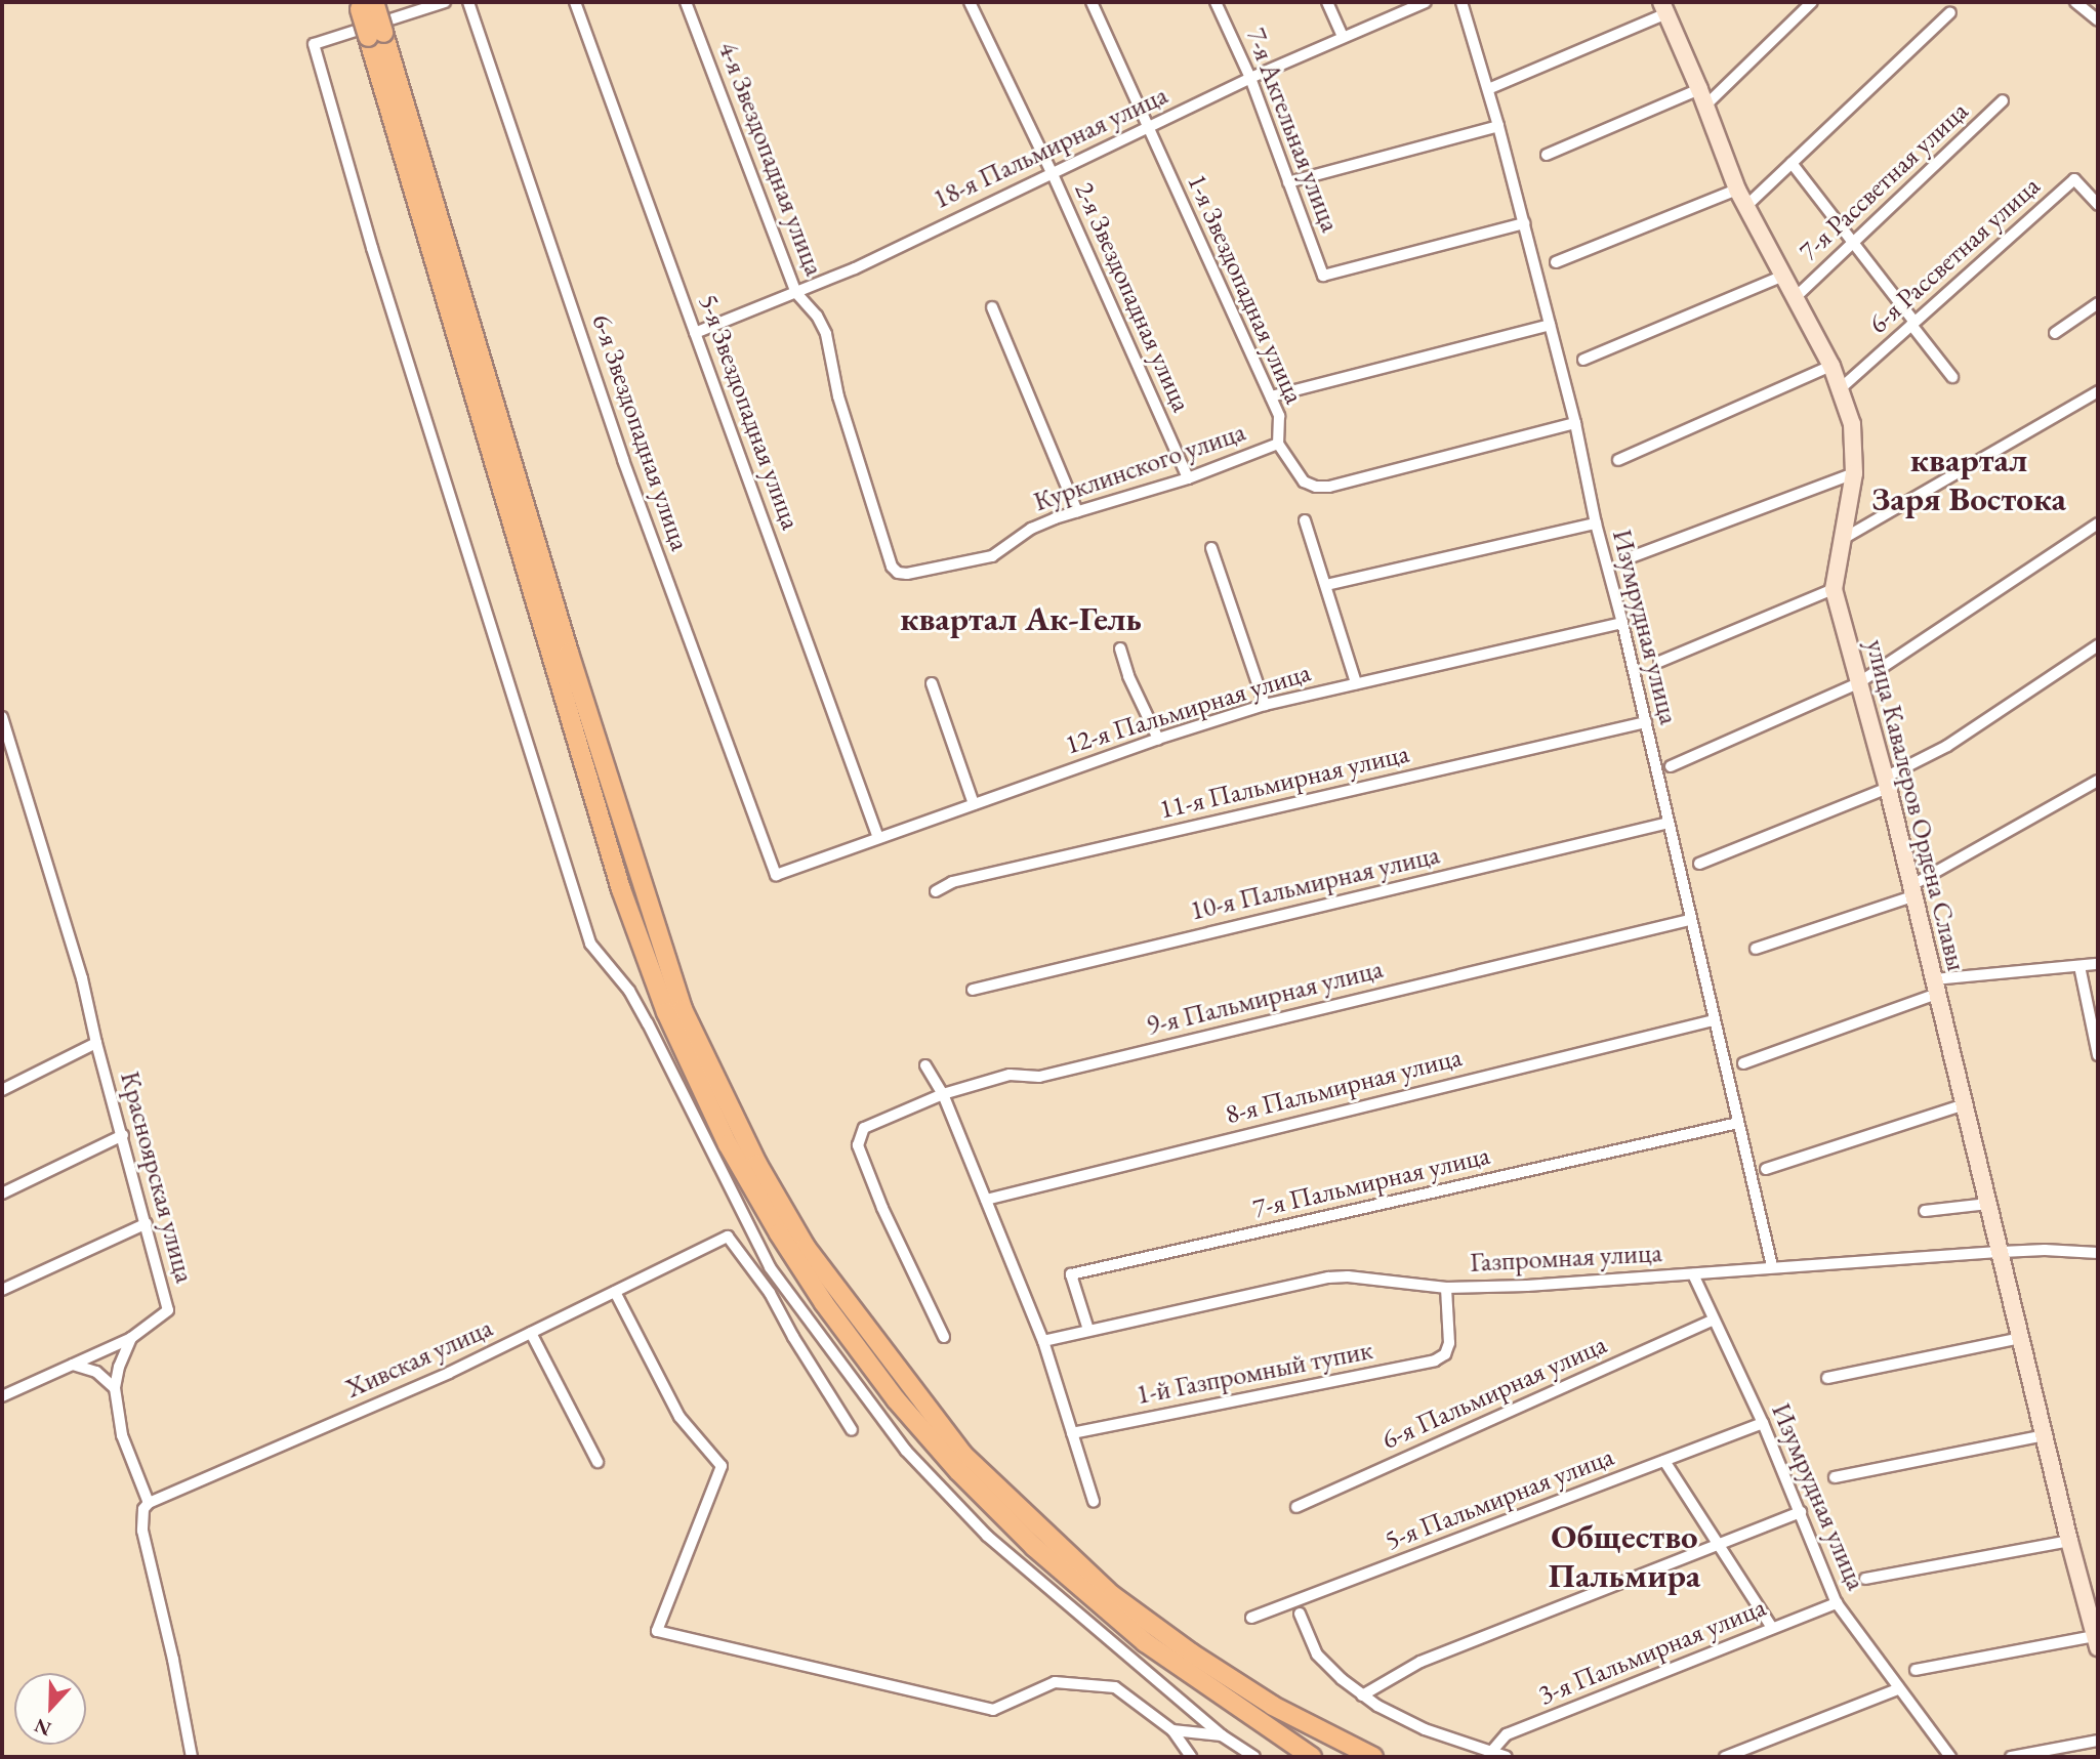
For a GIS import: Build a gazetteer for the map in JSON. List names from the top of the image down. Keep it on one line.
{"streets":{"street":["7-я Акгельная улица","18-я Пальмирная улица","4-я Звездопадная улица","7-я Рассветная улица","6-я Рассветная улица","1-я Звездопадная улица","2-я Звездопадная улица","5-я Звездопадная улица","6-я Звездопадная улица","Курклинского улица","Изумрудная улица","12-я Пальмирная улица","11-я Пальмирная улица","улица Кавалеров Ордена Славы","10-я Пальмирная улица","9-я Пальмирная улица","8-я Пальмирная улица","Красноярская улица","7-я Пальмирная улица","Газпромная улица","Хивская улица","1-й Газпромный тупик","6-я Пальмирная улица","5-я Пальмирная улица","3-я Пальмирная улица"]},"crossings":[["7-я Акгельная улица","18-я Пальмирная улица"],["7-я Акгельная улица","Изумрудная улица"],["18-я Пальмирная улица","4-я Звездопадная улица"],["18-я Пальмирная улица","1-я Звездопадная улица"],["18-я Пальмирная улица","2-я Звездопадная улица"],["18-я Пальмирная улица","5-я Звездопадная улица"],["4-я Звездопадная улица","Курклинского улица"],["7-я Рассветная улица","улица Кавалеров Ордена Славы"],["6-я Рассветная улица","улица Кавалеров Ордена Славы"],["1-я Звездопадная улица","Курклинского улица"],["1-я Звездопадная улица","Изумрудная улица"],["2-я Звездопадная улица","Курклинского улица"],["5-я Звездопадная улица","12-я Пальмирная улица"],["6-я Звездопадная улица","12-я Пальмирная улица"],["Изумрудная улица","12-я Пальмирная улица"],["Изумрудная улица","11-я Пальмирная улица"],["Изумрудная улица","10-я Пальмирная улица"],["Изумрудная улица","9-я Пальмирная улица"],["Изумрудная улица","8-я Пальмирная улица"],["Изумрудная улица","7-я Пальмирная улица"],["Изумрудная улица","Газпромная улица"],["Изумрудная улица","6-я Пальмирная улица"],["Изумрудная улица","5-я Пальмирная улица"],["Изумрудная улица","3-я Пальмирная улица"],["улица Кавалеров Ордена Славы","Газпромная улица"],["7-я Пальмирная улица","Газпромная улица"],["Газпромная улица","1-й Газпромный тупик"]],"districts":["квартал Заря Востока","квартал Ак-Гель","Общество Пальмира"],"north":"bottom"}
